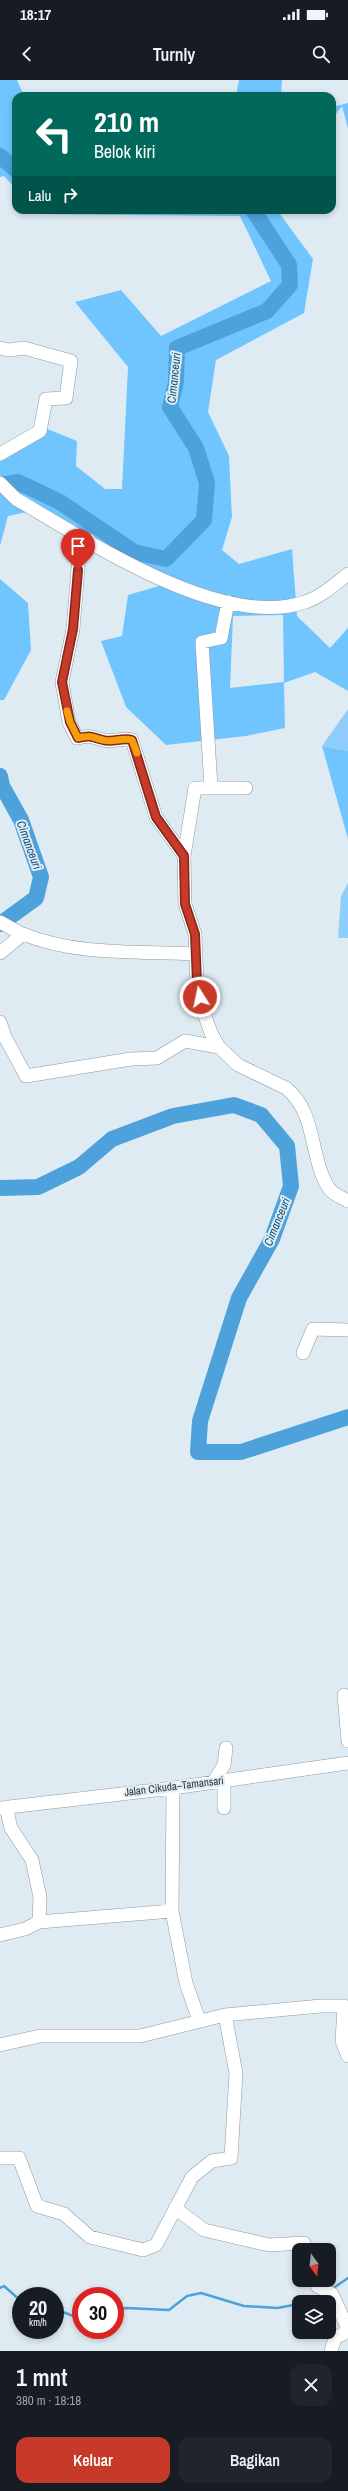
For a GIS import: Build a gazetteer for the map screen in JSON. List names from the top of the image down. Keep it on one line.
{"streets":{"street":["Jalan Cikuda–Tamansari"]},"water":["Cimanceuri"],"north":"bottom","page":{"status":"18:17","header":"Turnly","turn":["210 m","Belok kiri"],"then":"Lalu","speed":"20 km/h","limit":"30","heading":["1 mnt","380 m · 18:18"],"buttons":["Keluar","Bagikan"]}}
